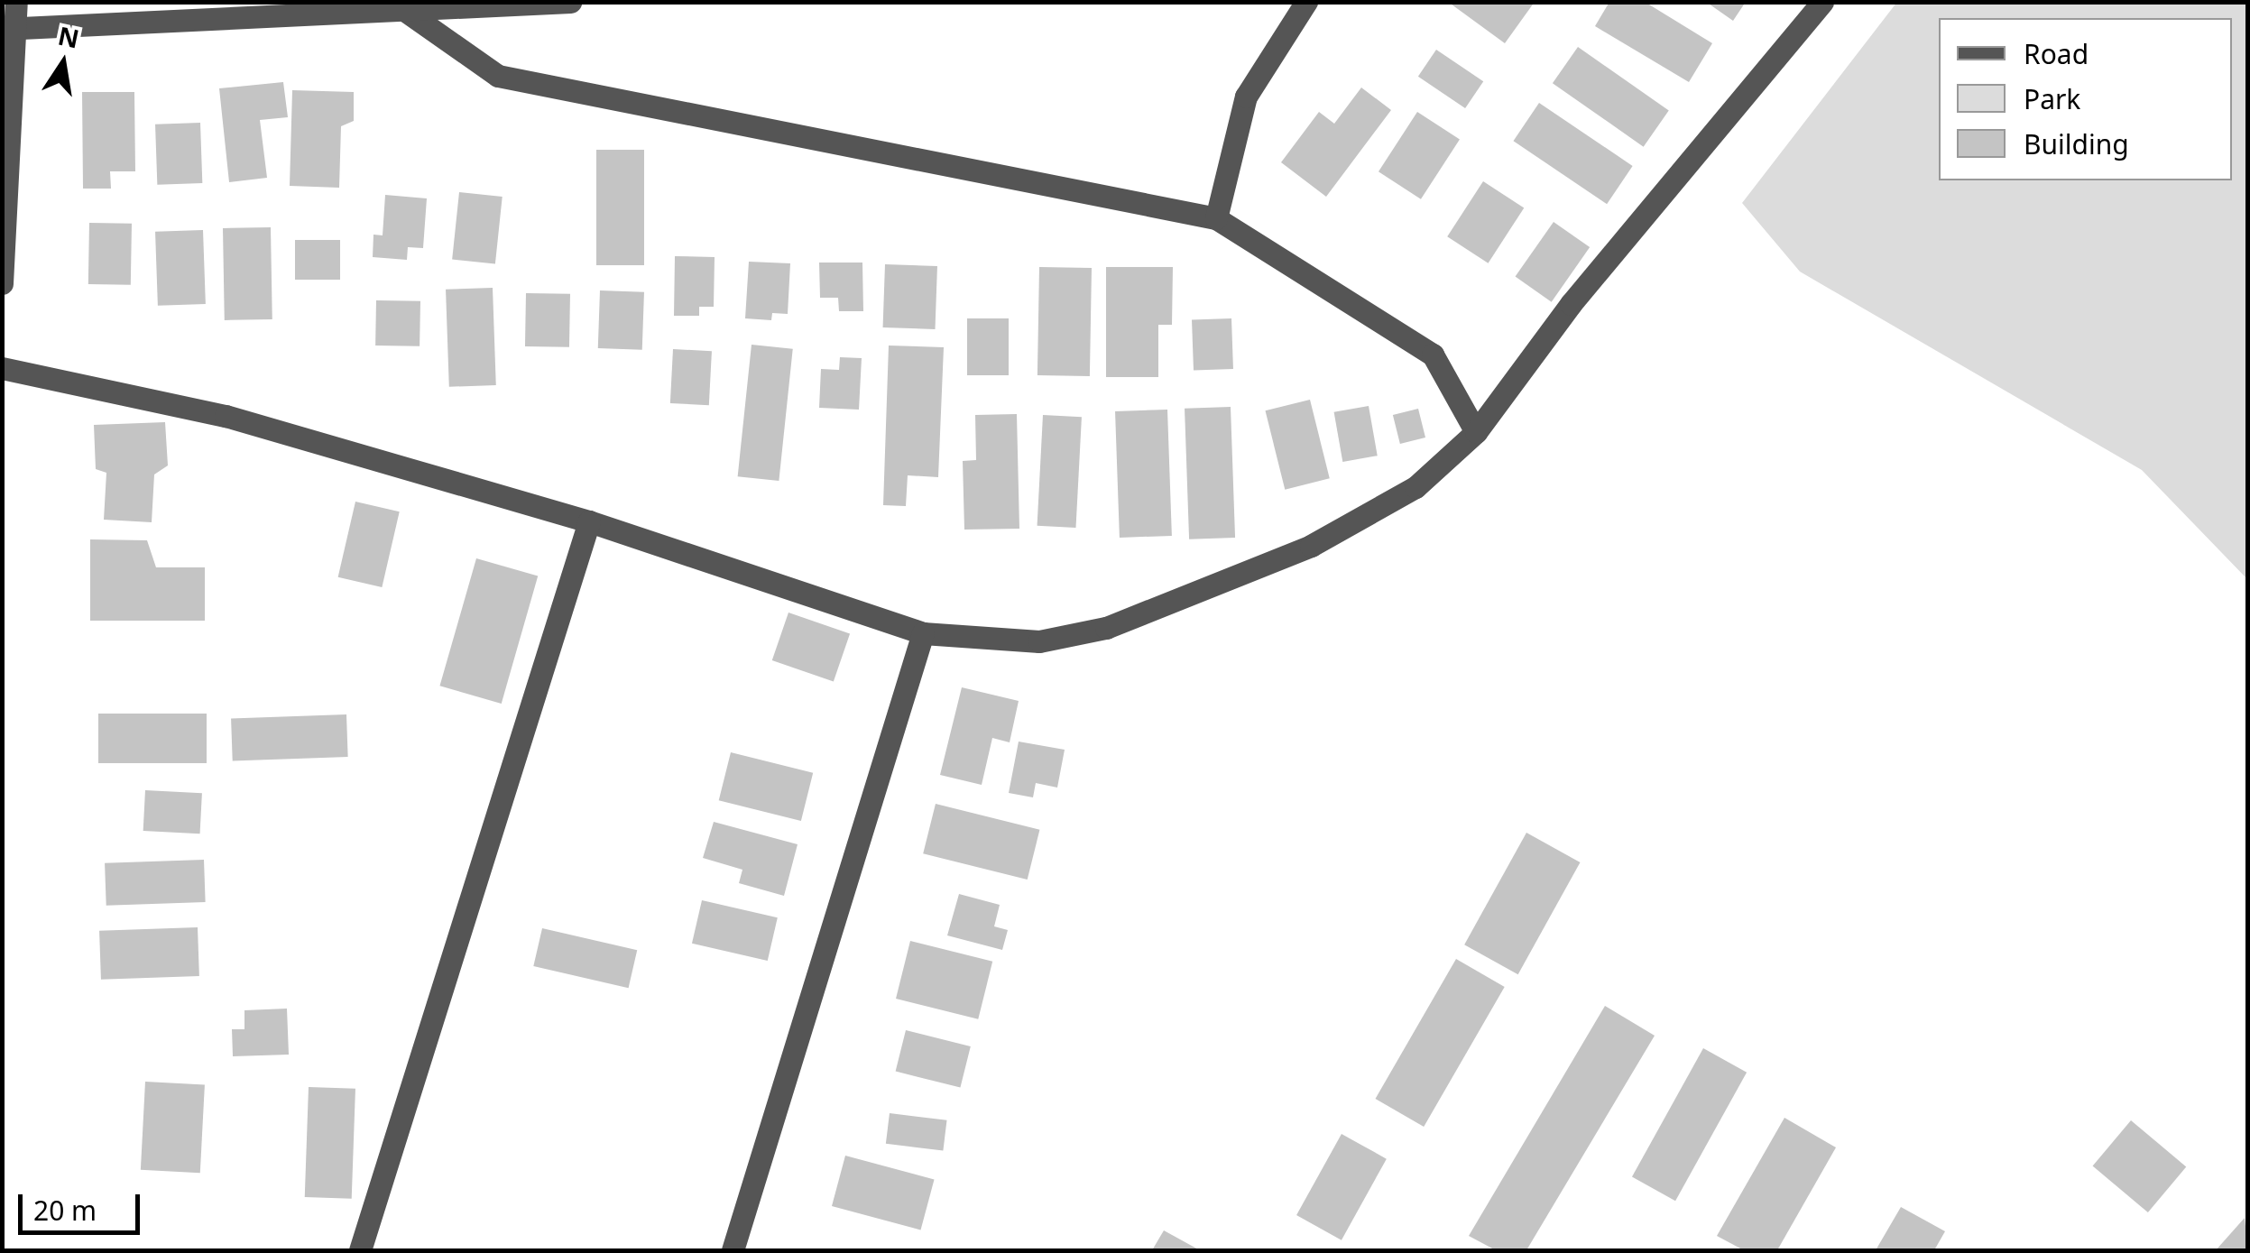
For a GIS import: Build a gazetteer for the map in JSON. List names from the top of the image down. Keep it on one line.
{"legend":["Road","Park","Building"],"scale_bar":"20 m","north":"top"}
